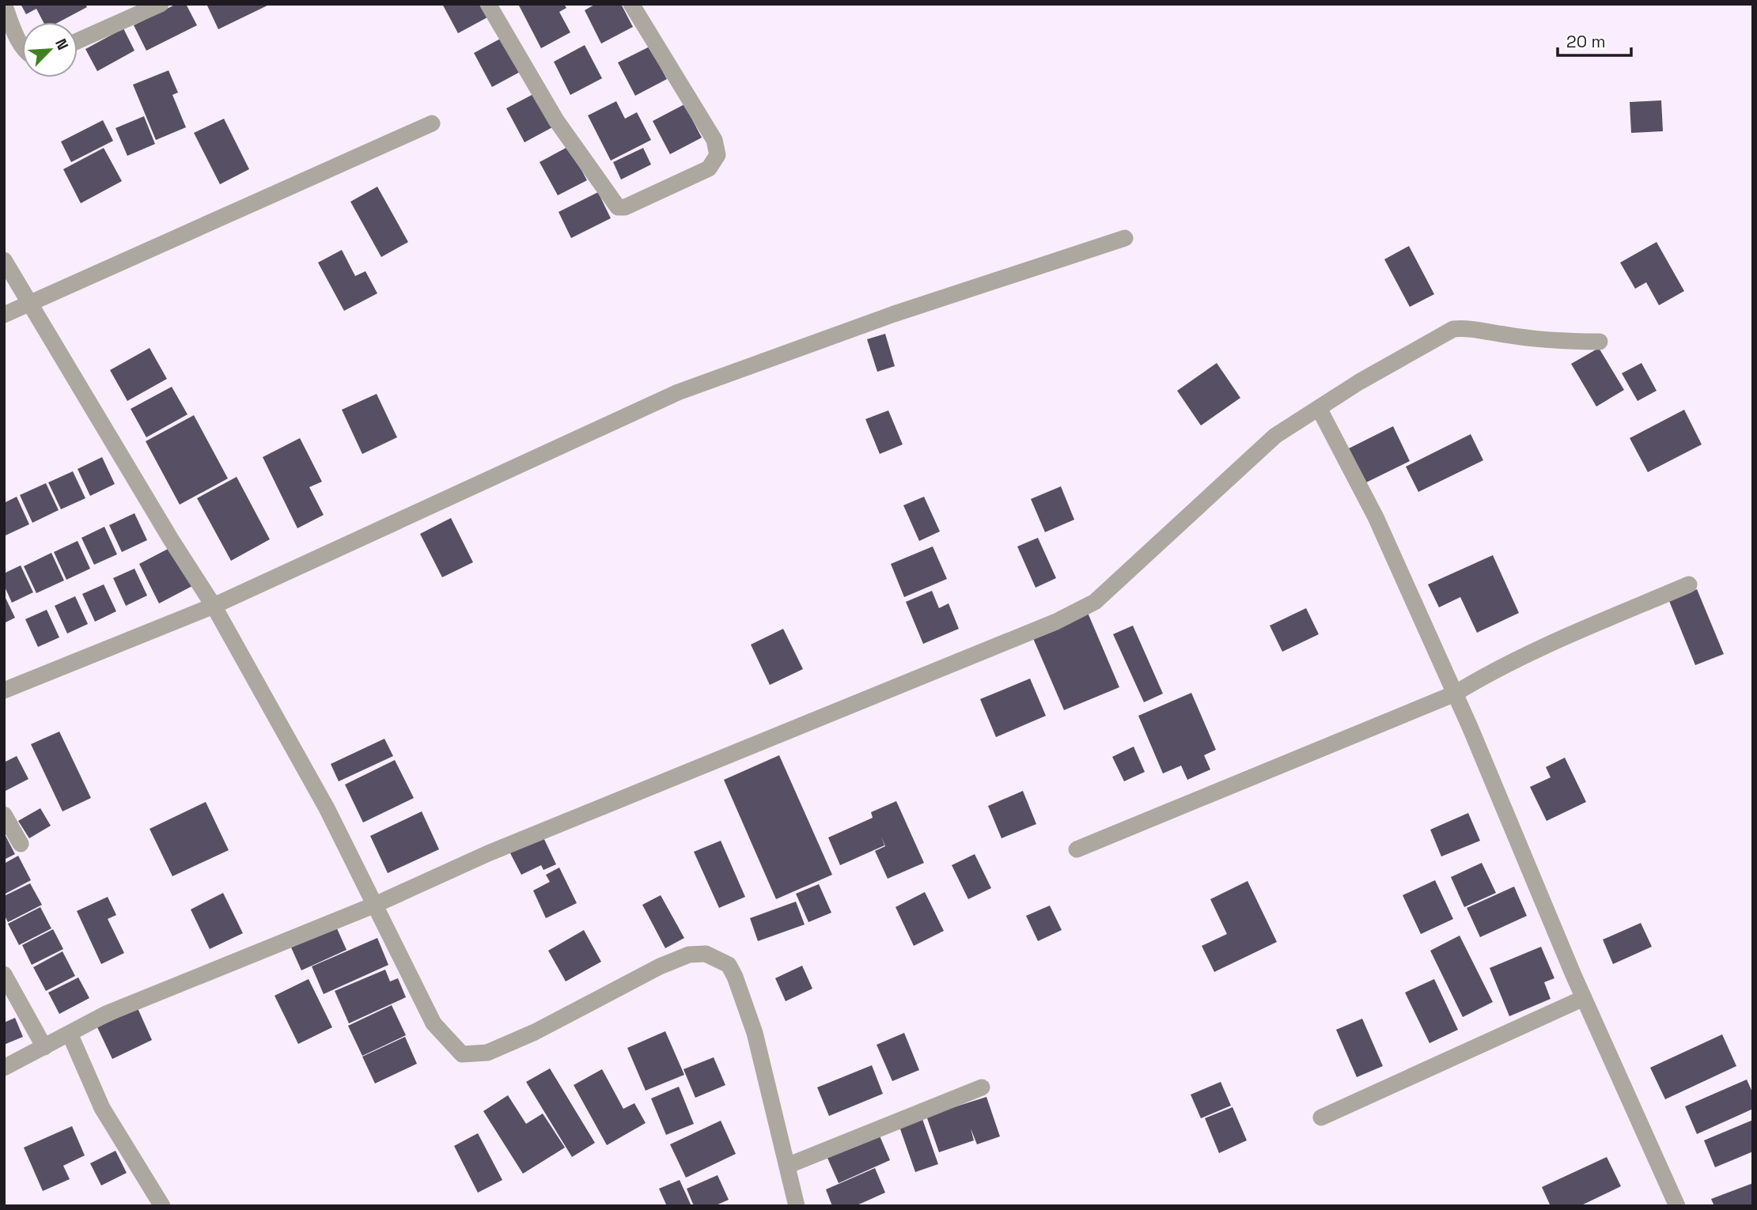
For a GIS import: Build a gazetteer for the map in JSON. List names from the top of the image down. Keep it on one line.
{"scale_bar":"20 m","north":"top right"}
